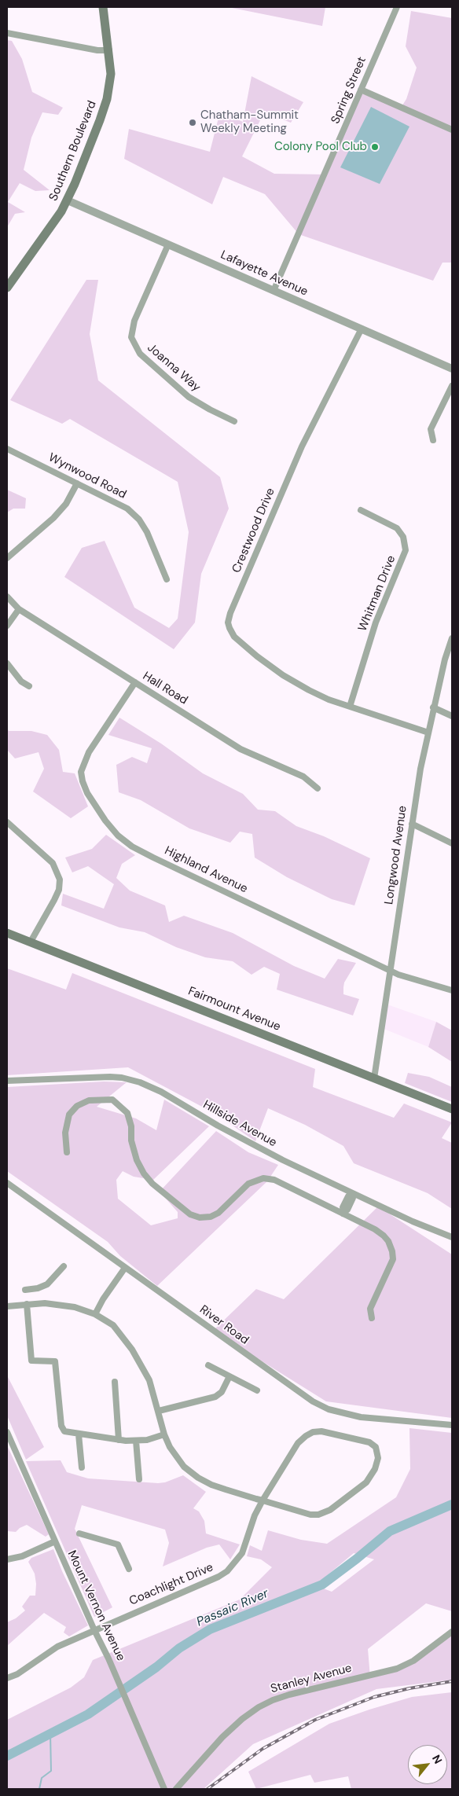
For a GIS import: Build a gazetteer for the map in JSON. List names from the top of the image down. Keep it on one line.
{"streets":{"main road":["Southern Boulevard","Fairmount Avenue"],"street":["Spring Street","Lafayette Avenue","Joanna Way","Wynwood Road","Crestwood Drive","Whitman Drive","Hall Road","Longwood Avenue","Highland Avenue","Hillside Avenue","River Road","Coachlight Drive","Mount Vernon Avenue","Stanley Avenue"]},"crossings":[["Spring Street","Lafayette Avenue"],["Southern Boulevard","Lafayette Avenue"],["Lafayette Avenue","Joanna Way"],["Lafayette Avenue","Crestwood Drive"],["Crestwood Drive","Whitman Drive"],["Crestwood Drive","Longwood Avenue"],["Hall Road","Highland Avenue"],["Longwood Avenue","Highland Avenue"],["Longwood Avenue","Fairmount Avenue"],["Coachlight Drive","Mount Vernon Avenue"]],"water":["Passaic River"],"places":["Chatham-Summit Weekly Meeting","Colony Pool Club"],"north":"top right"}
